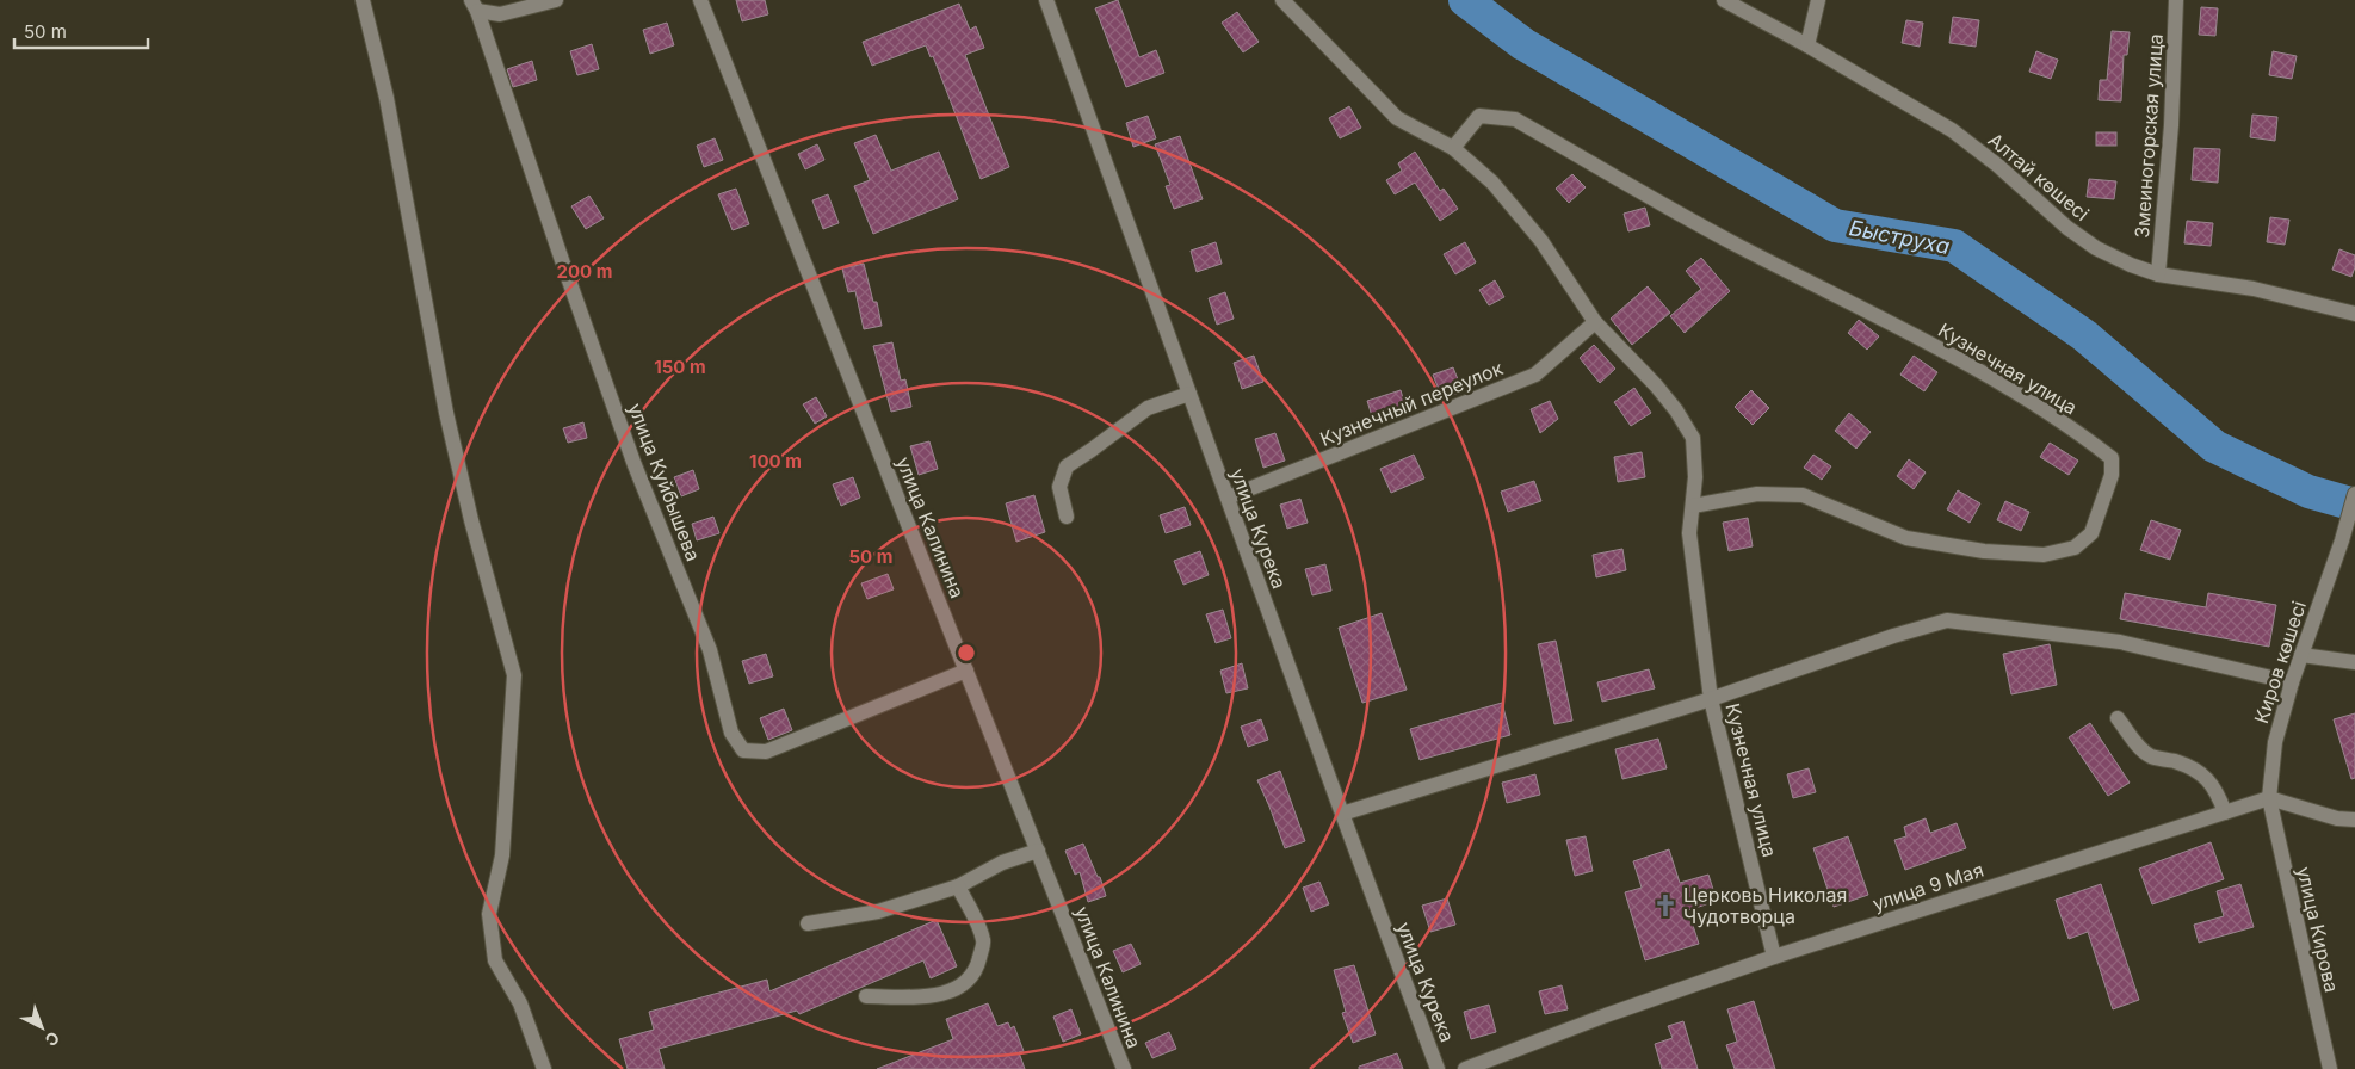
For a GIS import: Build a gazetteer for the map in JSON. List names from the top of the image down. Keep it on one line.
{"streets":{"street":["Змеиногорская улица","Алтай көшесі","Кузнечная улица","Кузнечный переулок","улица Куйбышева","улица Калинина","улица Курека","Киров көшесі","улица 9 Мая","улица Кирова"]},"crossings":[["Змеиногорская улица","Алтай көшесі"],["Кузнечная улица","Кузнечный переулок"],["Кузнечная улица","улица 9 Мая"],["Кузнечный переулок","улица Курека"],["улица Куйбышева","улица Калинина"],["Киров көшесі","улица 9 Мая"],["Киров көшесі","улица Кирова"],["улица 9 Мая","улица Кирова"]],"water":["Быструха"],"places":{"church":["Церковь Николая Чудотворца"]},"scale_bar":"50 m","north":"bottom right","rings":["200 m","150 m","100 m","50 m"]}
